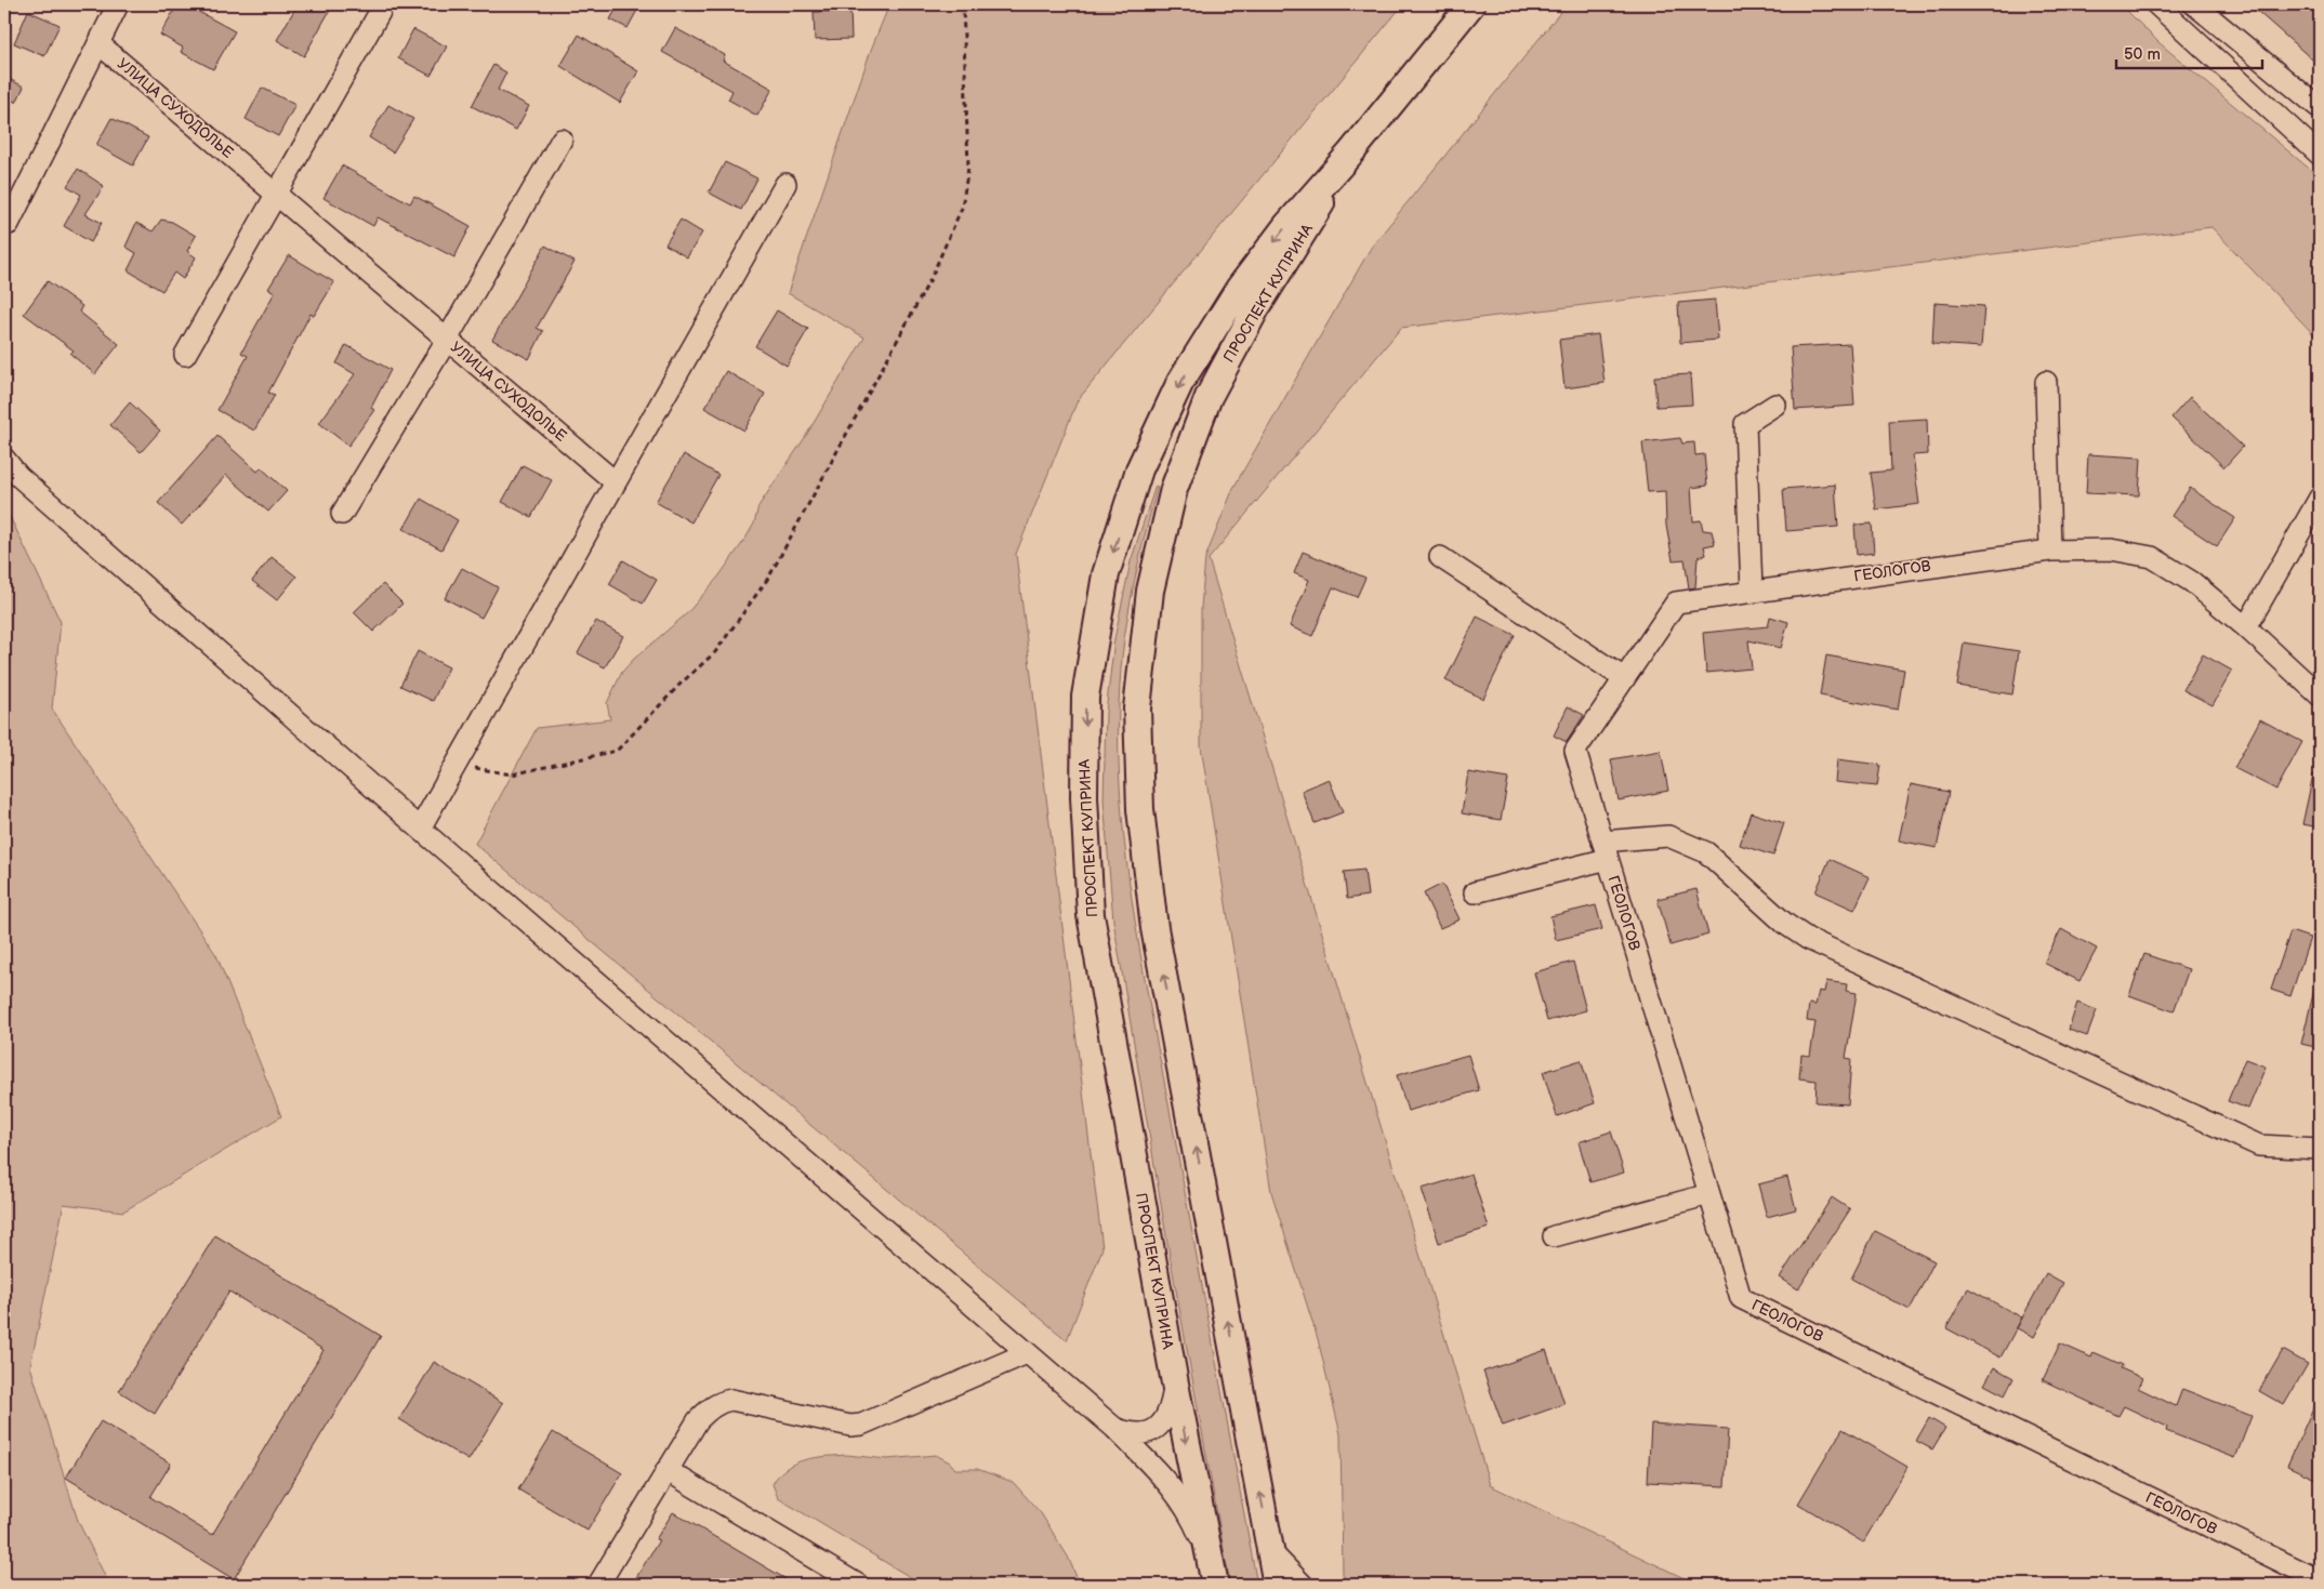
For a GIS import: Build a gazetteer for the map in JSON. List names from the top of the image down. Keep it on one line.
{"streets":{"main road":["ПРОСПЕКТ КУПРИНА"],"street":["УЛИЦА СУХОДОЛЬЕ","ГЕОЛОГОВ"]},"scale_bar":"50 m"}
